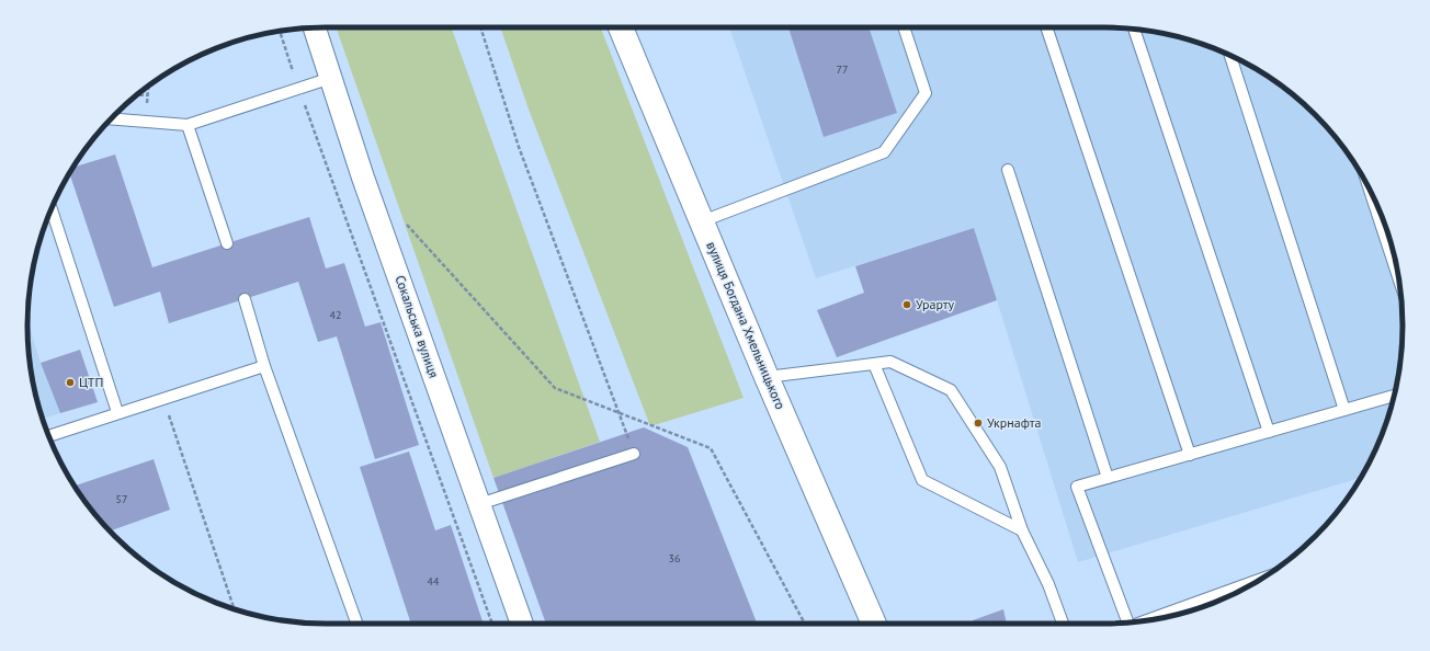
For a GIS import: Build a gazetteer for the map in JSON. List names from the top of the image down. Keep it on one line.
{"streets":{"street":["вулиця Богдана Хмельницького","Сокальська вулиця"]},"places":["Урарту","ЦТП","Укрнафта"],"house_numbers":["77","42","57","36","44"]}
